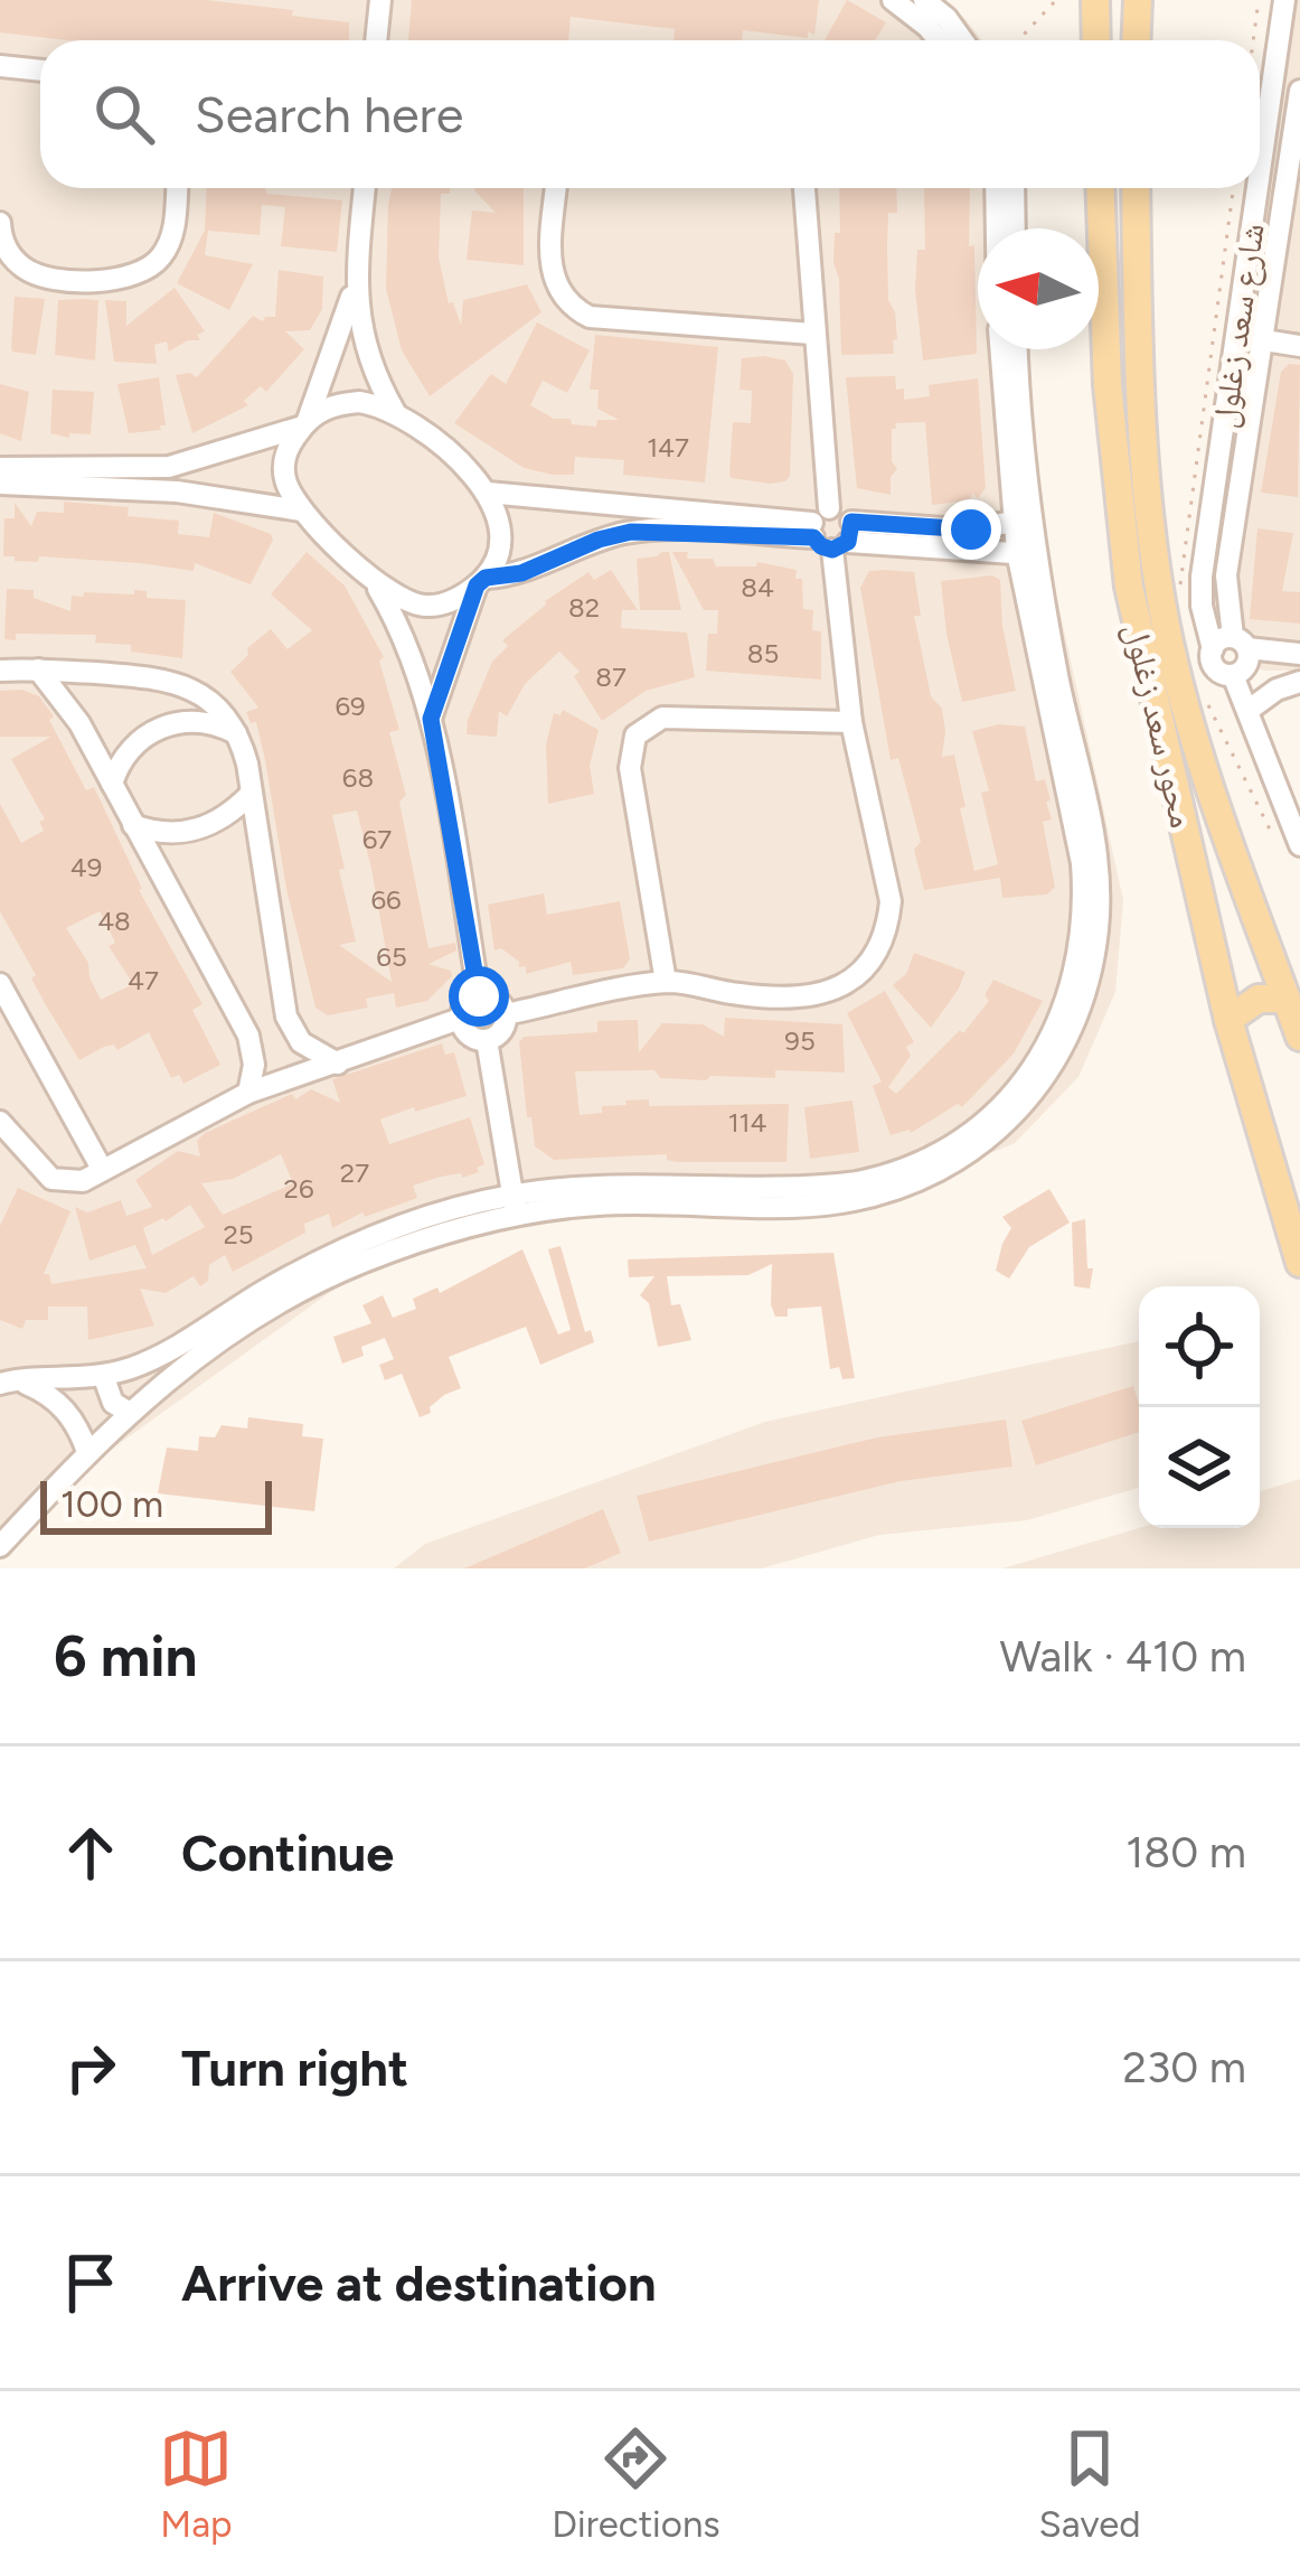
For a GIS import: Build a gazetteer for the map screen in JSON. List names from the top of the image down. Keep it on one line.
{"streets":{"main road":["محور سعد زغلول"],"street":["شارع سعد زغلول"]},"house_numbers":["147","84","82","85","87","69","68","67","49","66","48","65","47","95","114","27","26","25"],"scale_bar":"100 m","north":"left","page":{"search":"Search here","scale":"100 m","heading":["6 min","Walk · 410 m"],"list":[["Continue","180 m"],["Turn right","230 m"],"Arrive at destination"],"nav":["Map","Directions","Saved"]}}
